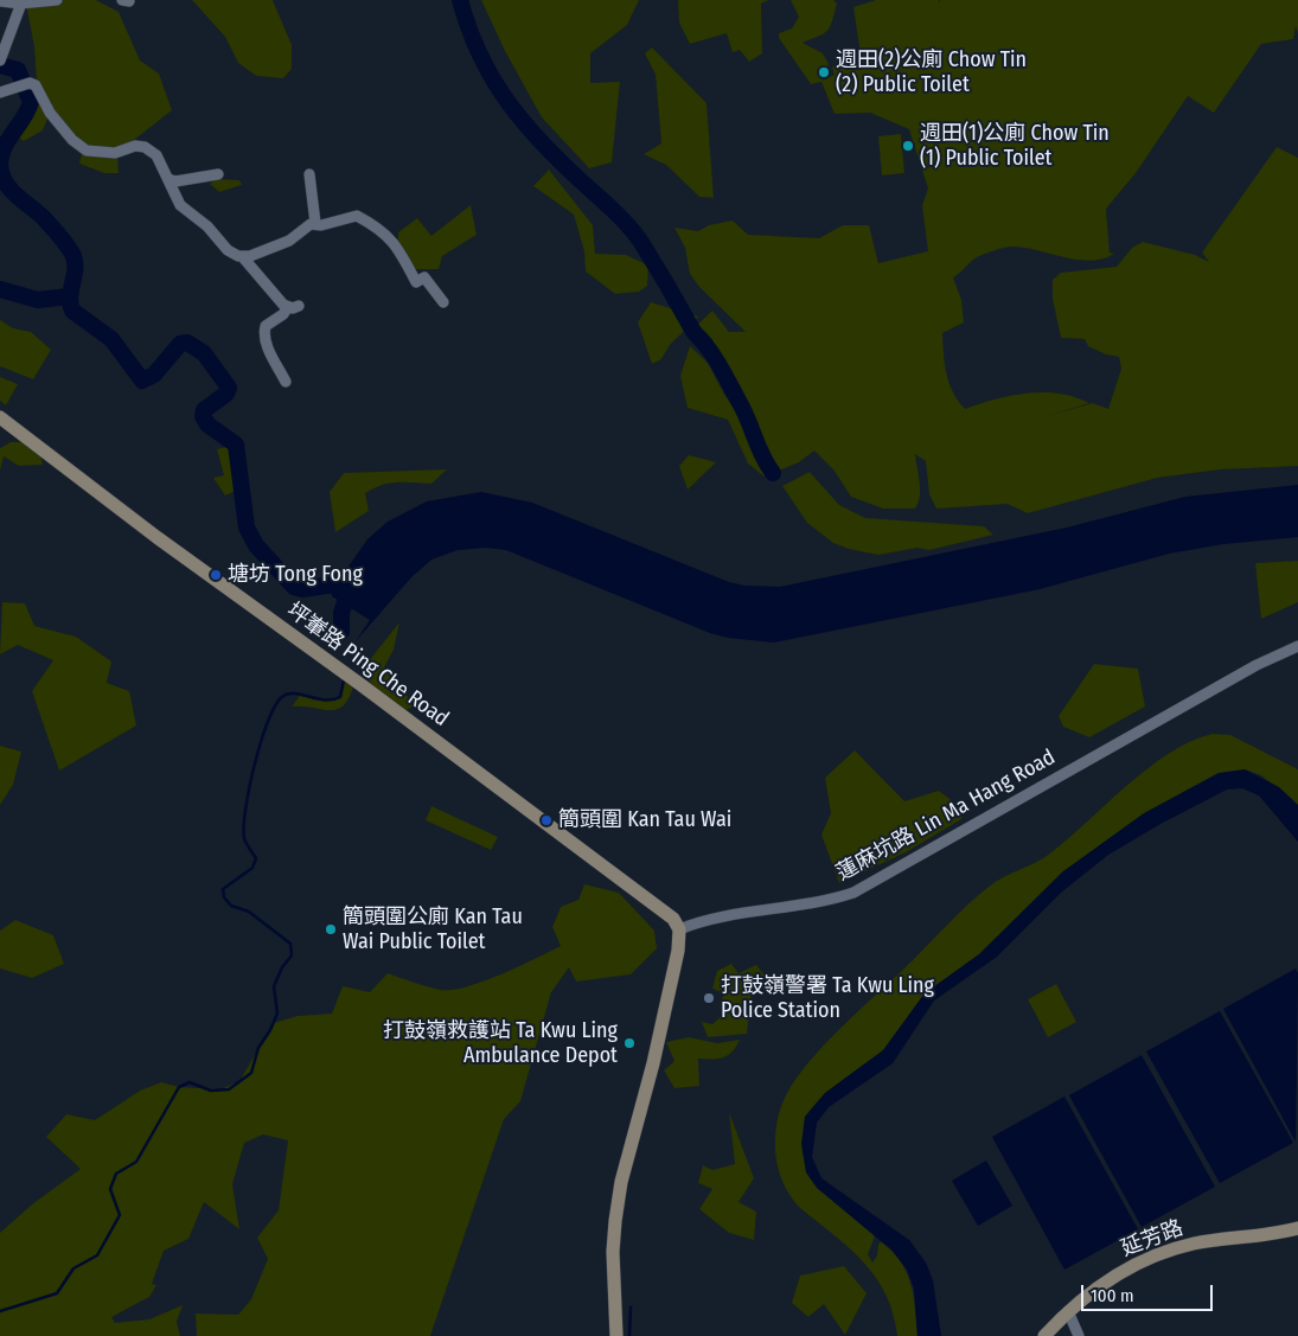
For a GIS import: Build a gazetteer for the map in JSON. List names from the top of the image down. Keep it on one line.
{"streets":{"street":["坪輋路 Ping Che Road","蓮麻坑路 Lin Ma Hang Road","延芳路"]},"crossings":[["坪輋路 Ping Che Road","蓮麻坑路 Lin Ma Hang Road"]],"places":["週田(2)公廁 Chow Tin (2) Public Toilet","週田(1)公廁 Chow Tin (1) Public Toilet","塘坊 Tong Fong","簡頭圍 Kan Tau Wai","簡頭圍公廁 Kan Tau Wai Public Toilet","打鼓嶺警署 Ta Kwu Ling Police Station","打鼓嶺救護站 Ta Kwu Ling Ambulance Depot"],"scale_bar":"100 m"}
